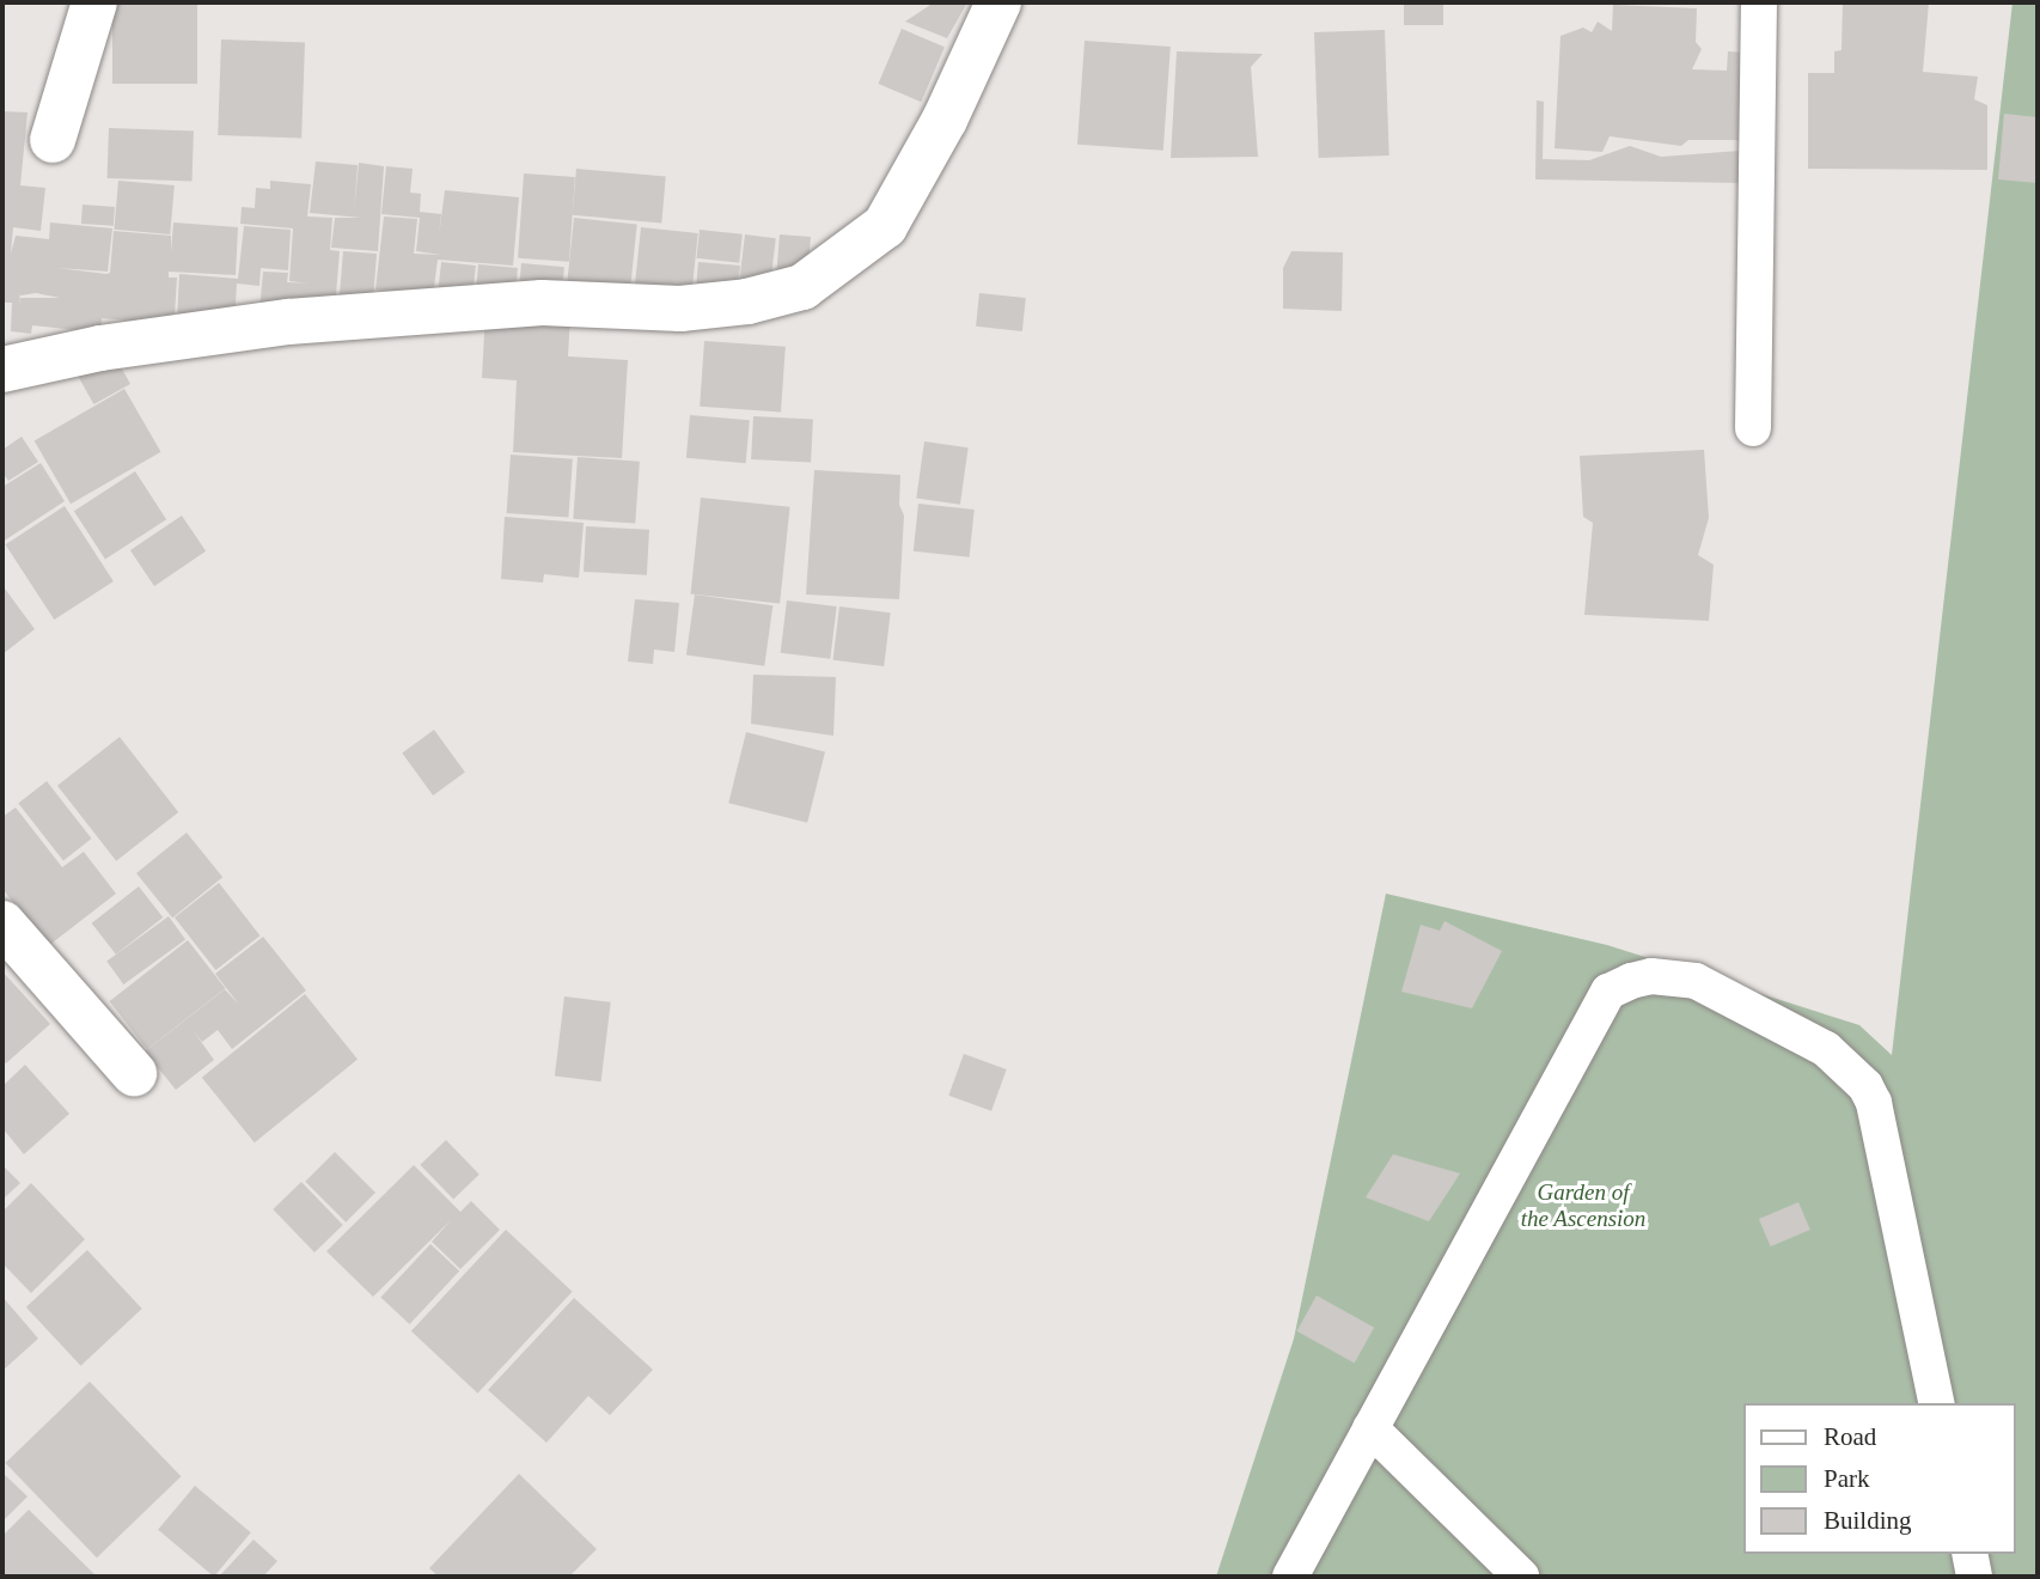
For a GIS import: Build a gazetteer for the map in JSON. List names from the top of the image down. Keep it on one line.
{"parks":["Garden of the Ascension"],"legend":["Road","Park","Building"]}
